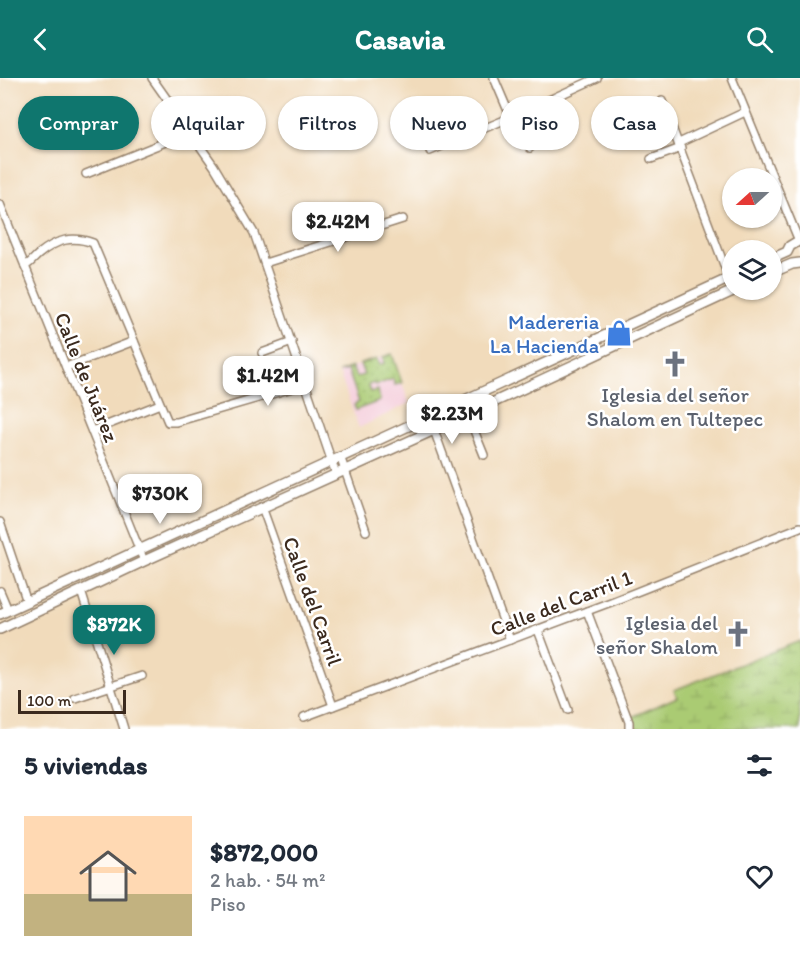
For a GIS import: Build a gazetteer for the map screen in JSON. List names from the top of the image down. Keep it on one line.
{"streets":{"street":["Calle de Juárez","Calle del Carril","Calle del Carril 1"]},"crossings":[["Calle del Carril","Calle del Carril 1"]],"places":{"shop":["Madereria La Hacienda"],"church":["Iglesia del señor Shalom en Tultepec","Iglesia del señor Shalom"]},"scale_bar":"100 m","north":"left","page":{"header":"Casavia","chip":["Comprar","Alquilar","Filtros","Nuevo","Piso","Casa"],"price":["$2.42M","$1.42M","$2.23M","$730K","$872K"],"scale":"100 m","heading":"5 viviendas","list":[{"name":"$872,000","note":"2 hab. · 54 m² · Piso"}]}}
